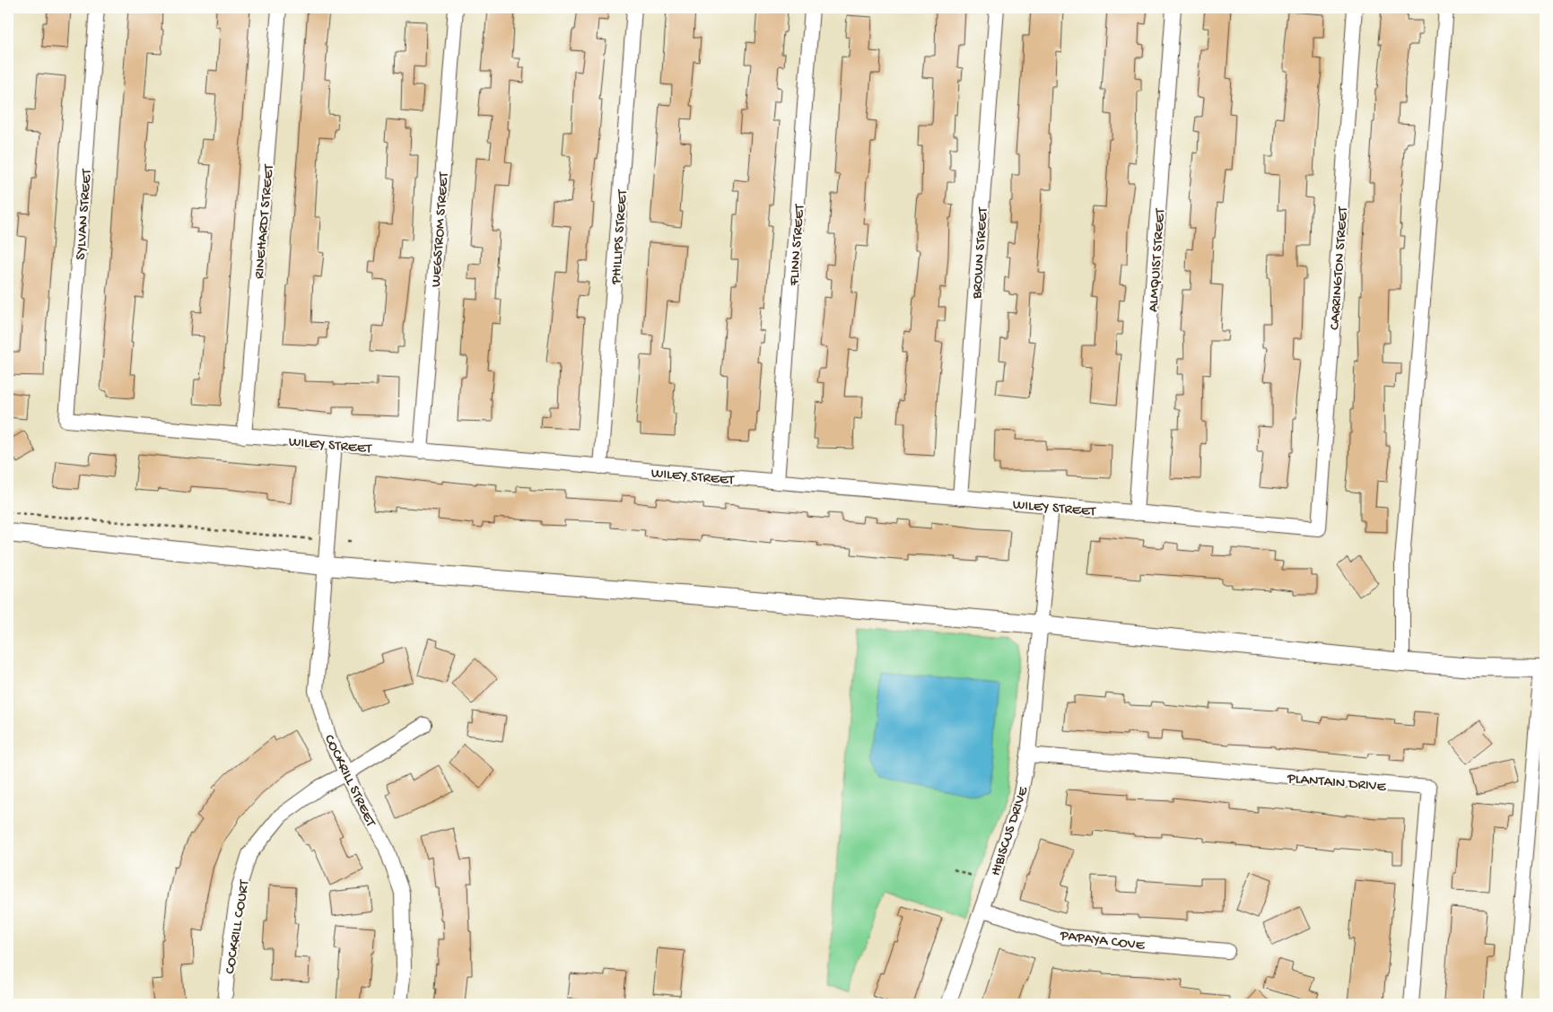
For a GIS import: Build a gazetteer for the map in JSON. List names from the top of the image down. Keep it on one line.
{"streets":{"street":["SYLVAN STREET","RINEHARDT STREET","WEGSTROM STREET","PHILLIPS STREET","FLINN STREET","BROWN STREET","ALMQUIST STREET","CARRINGTON STREET","WILEY STREET","COCKRILL STREET","PLANTAIN DRIVE","HIBISCUS DRIVE","COCKRILL COURT","PAPAYA COVE"]},"crossings":[["SYLVAN STREET","WILEY STREET"],["RINEHARDT STREET","WILEY STREET"],["WEGSTROM STREET","WILEY STREET"],["PHILLIPS STREET","WILEY STREET"],["FLINN STREET","WILEY STREET"],["BROWN STREET","WILEY STREET"],["ALMQUIST STREET","WILEY STREET"],["CARRINGTON STREET","WILEY STREET"],["WILEY STREET","COCKRILL STREET"],["WILEY STREET","HIBISCUS DRIVE"],["COCKRILL STREET","COCKRILL COURT"],["PLANTAIN DRIVE","HIBISCUS DRIVE"],["HIBISCUS DRIVE","PAPAYA COVE"]]}
